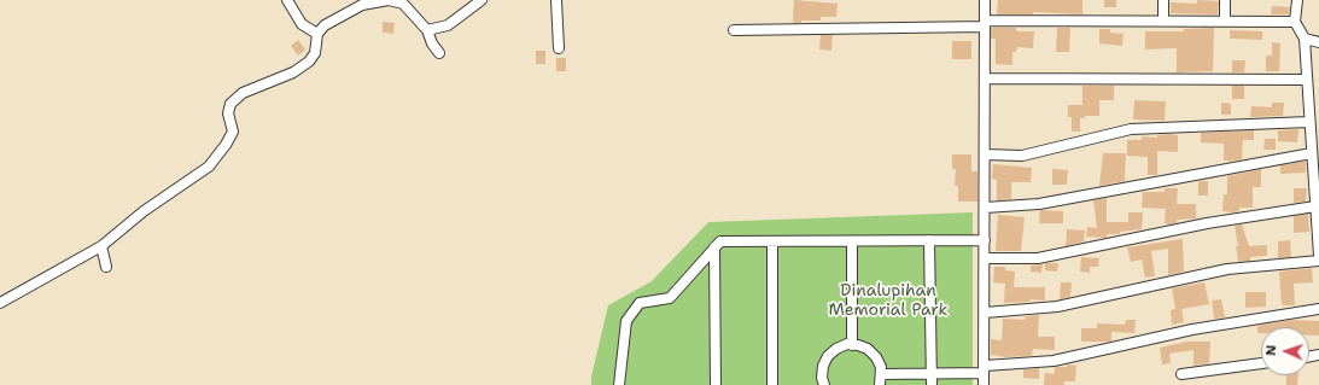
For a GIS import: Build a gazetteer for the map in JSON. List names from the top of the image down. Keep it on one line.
{"parks":["Dinalupihan Memorial Park"],"north":"left"}
